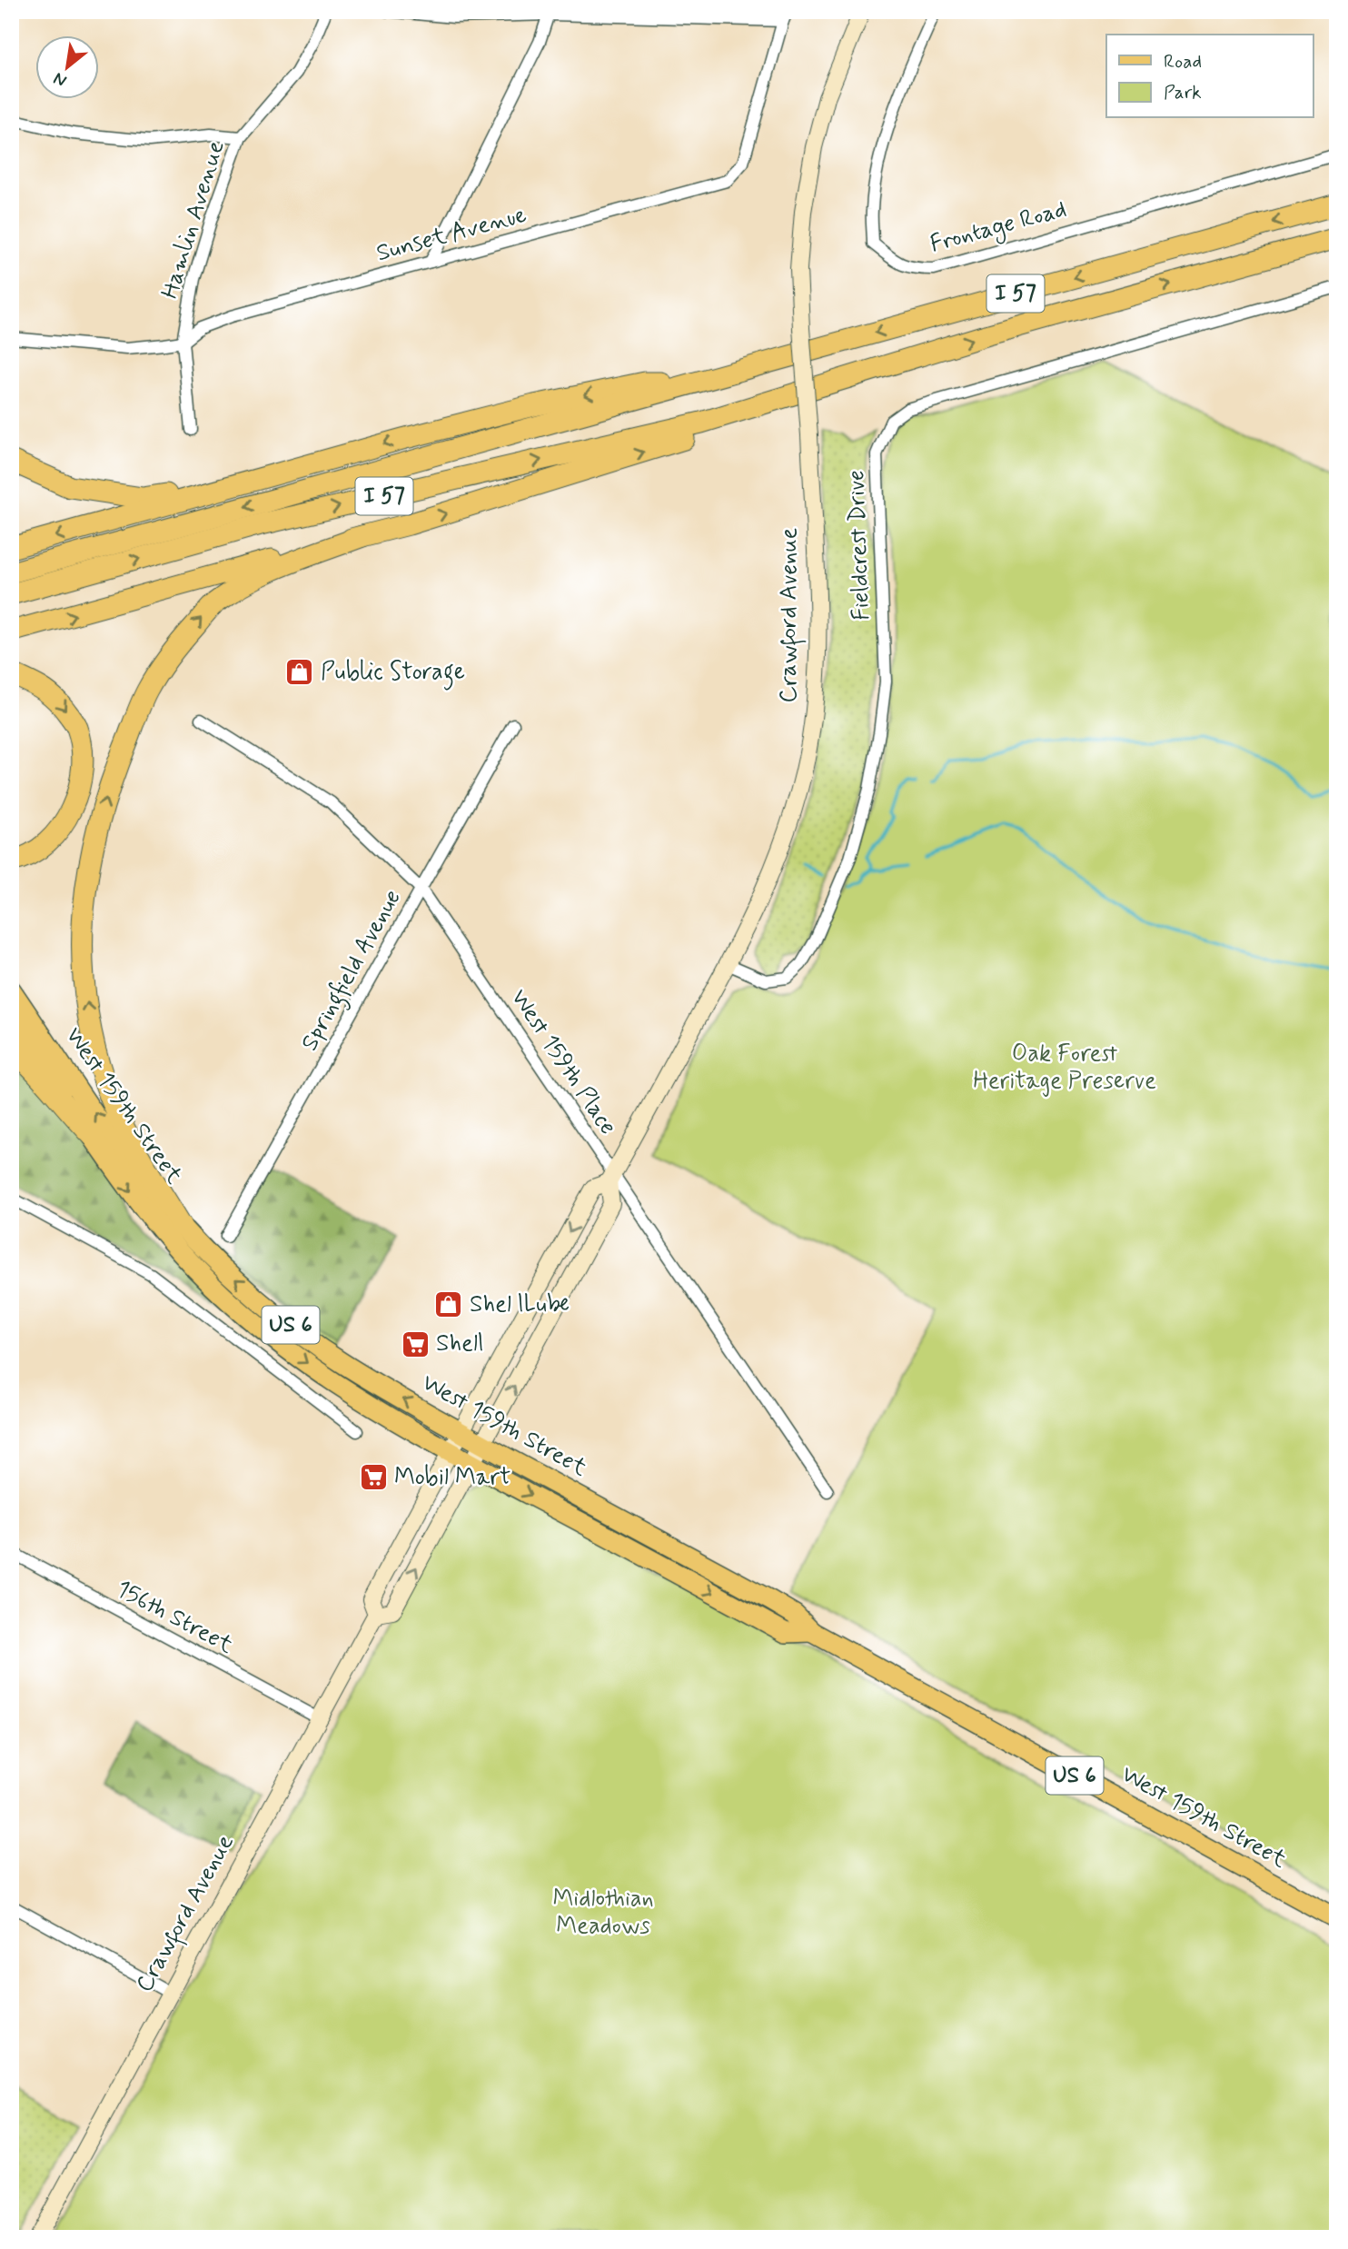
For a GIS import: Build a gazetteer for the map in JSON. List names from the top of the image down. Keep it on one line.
{"streets":{"highway":["I 57"],"main road":["Crawford Avenue","West 159th Street","US 6"],"street":["Hamlin Avenue","Frontage Road","Sunset Avenue","Fieldcrest Drive","Springfield Avenue","West 159th Place","156th Street"]},"crossings":[["Hamlin Avenue","Sunset Avenue"],["Fieldcrest Drive","Crawford Avenue"],["Crawford Avenue","West 159th Place"],["Crawford Avenue","West 159th Street"],["Crawford Avenue","156th Street"],["Springfield Avenue","West 159th Place"]],"parks":["Oak Forest Heritage Preserve","Midlothian Meadows"],"places":{"shop":["Public Storage","Shel lLube"],"supermarket":["Shell","Mobil Mart"]},"legend":["Road","Park"],"north":"bottom left"}
